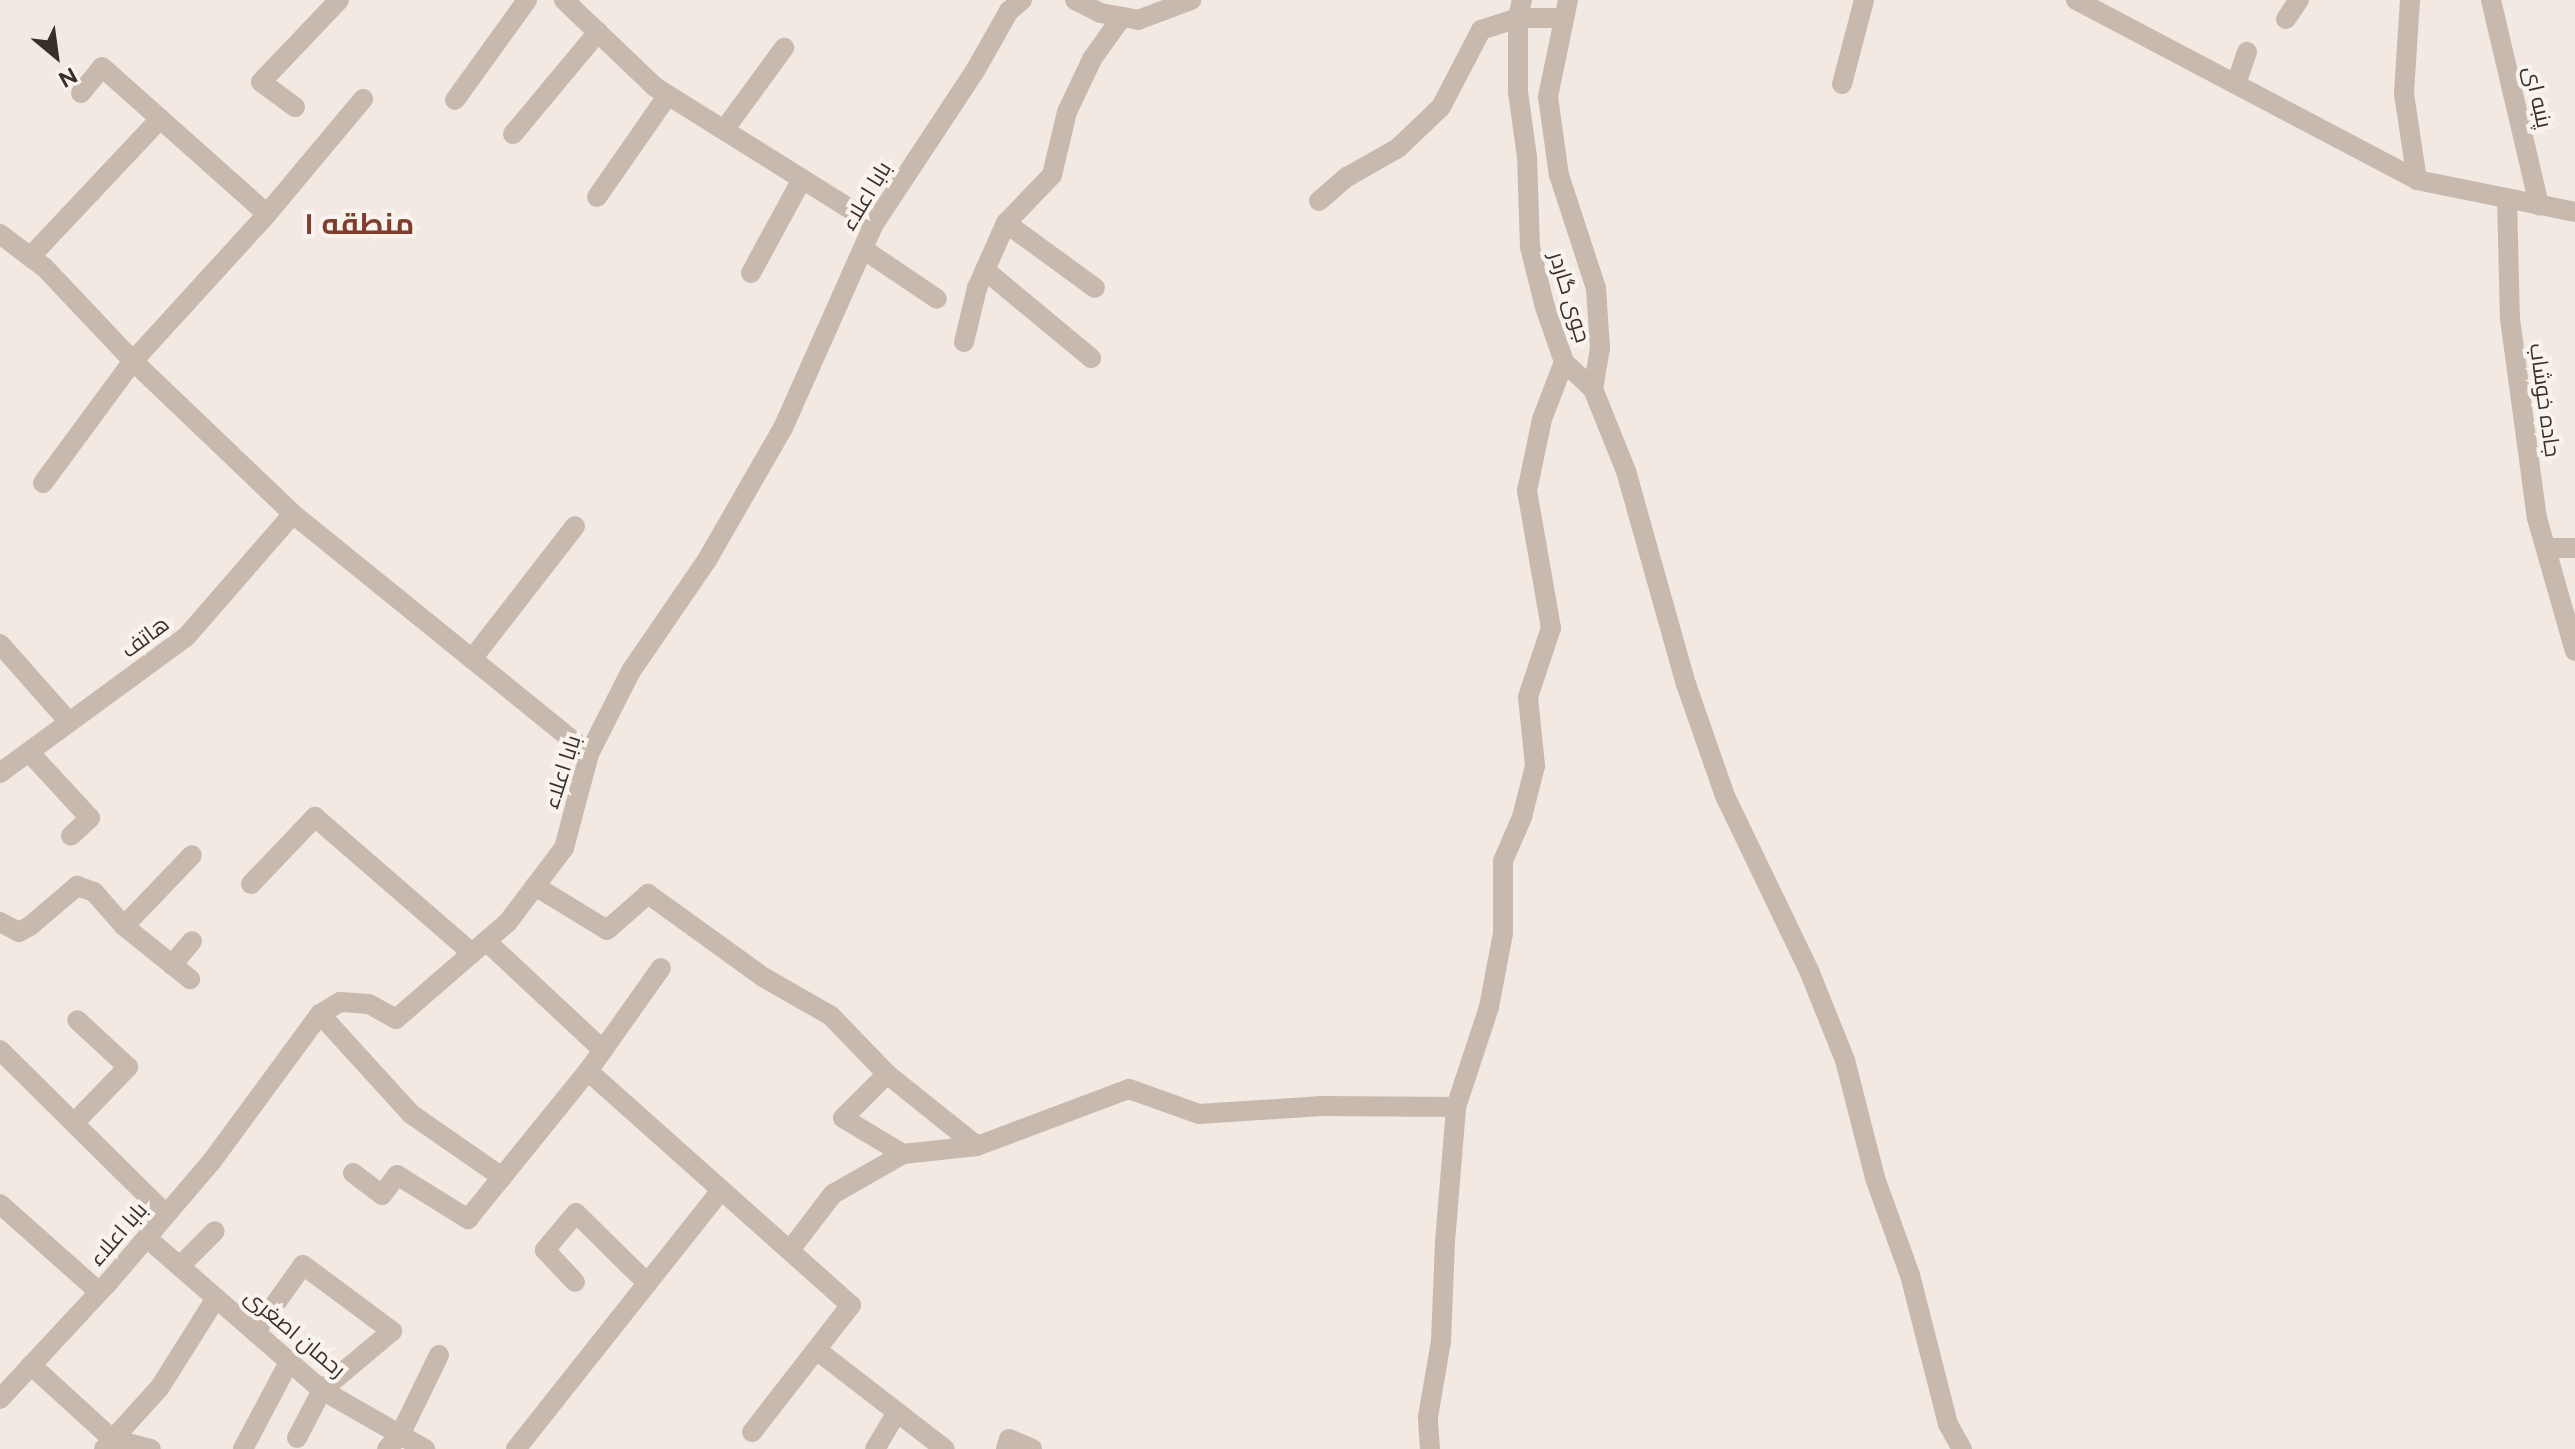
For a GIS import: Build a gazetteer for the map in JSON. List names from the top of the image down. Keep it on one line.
{"streets":{"street":["پنبه ای","بابا اعلاء","جوی گاردر","جاده خوشاب","هاتف","رحمان اصغری"]},"crossings":[["بابا اعلاء","رحمان اصغری"]],"districts":["منطقه ۱"],"north":"bottom right"}
